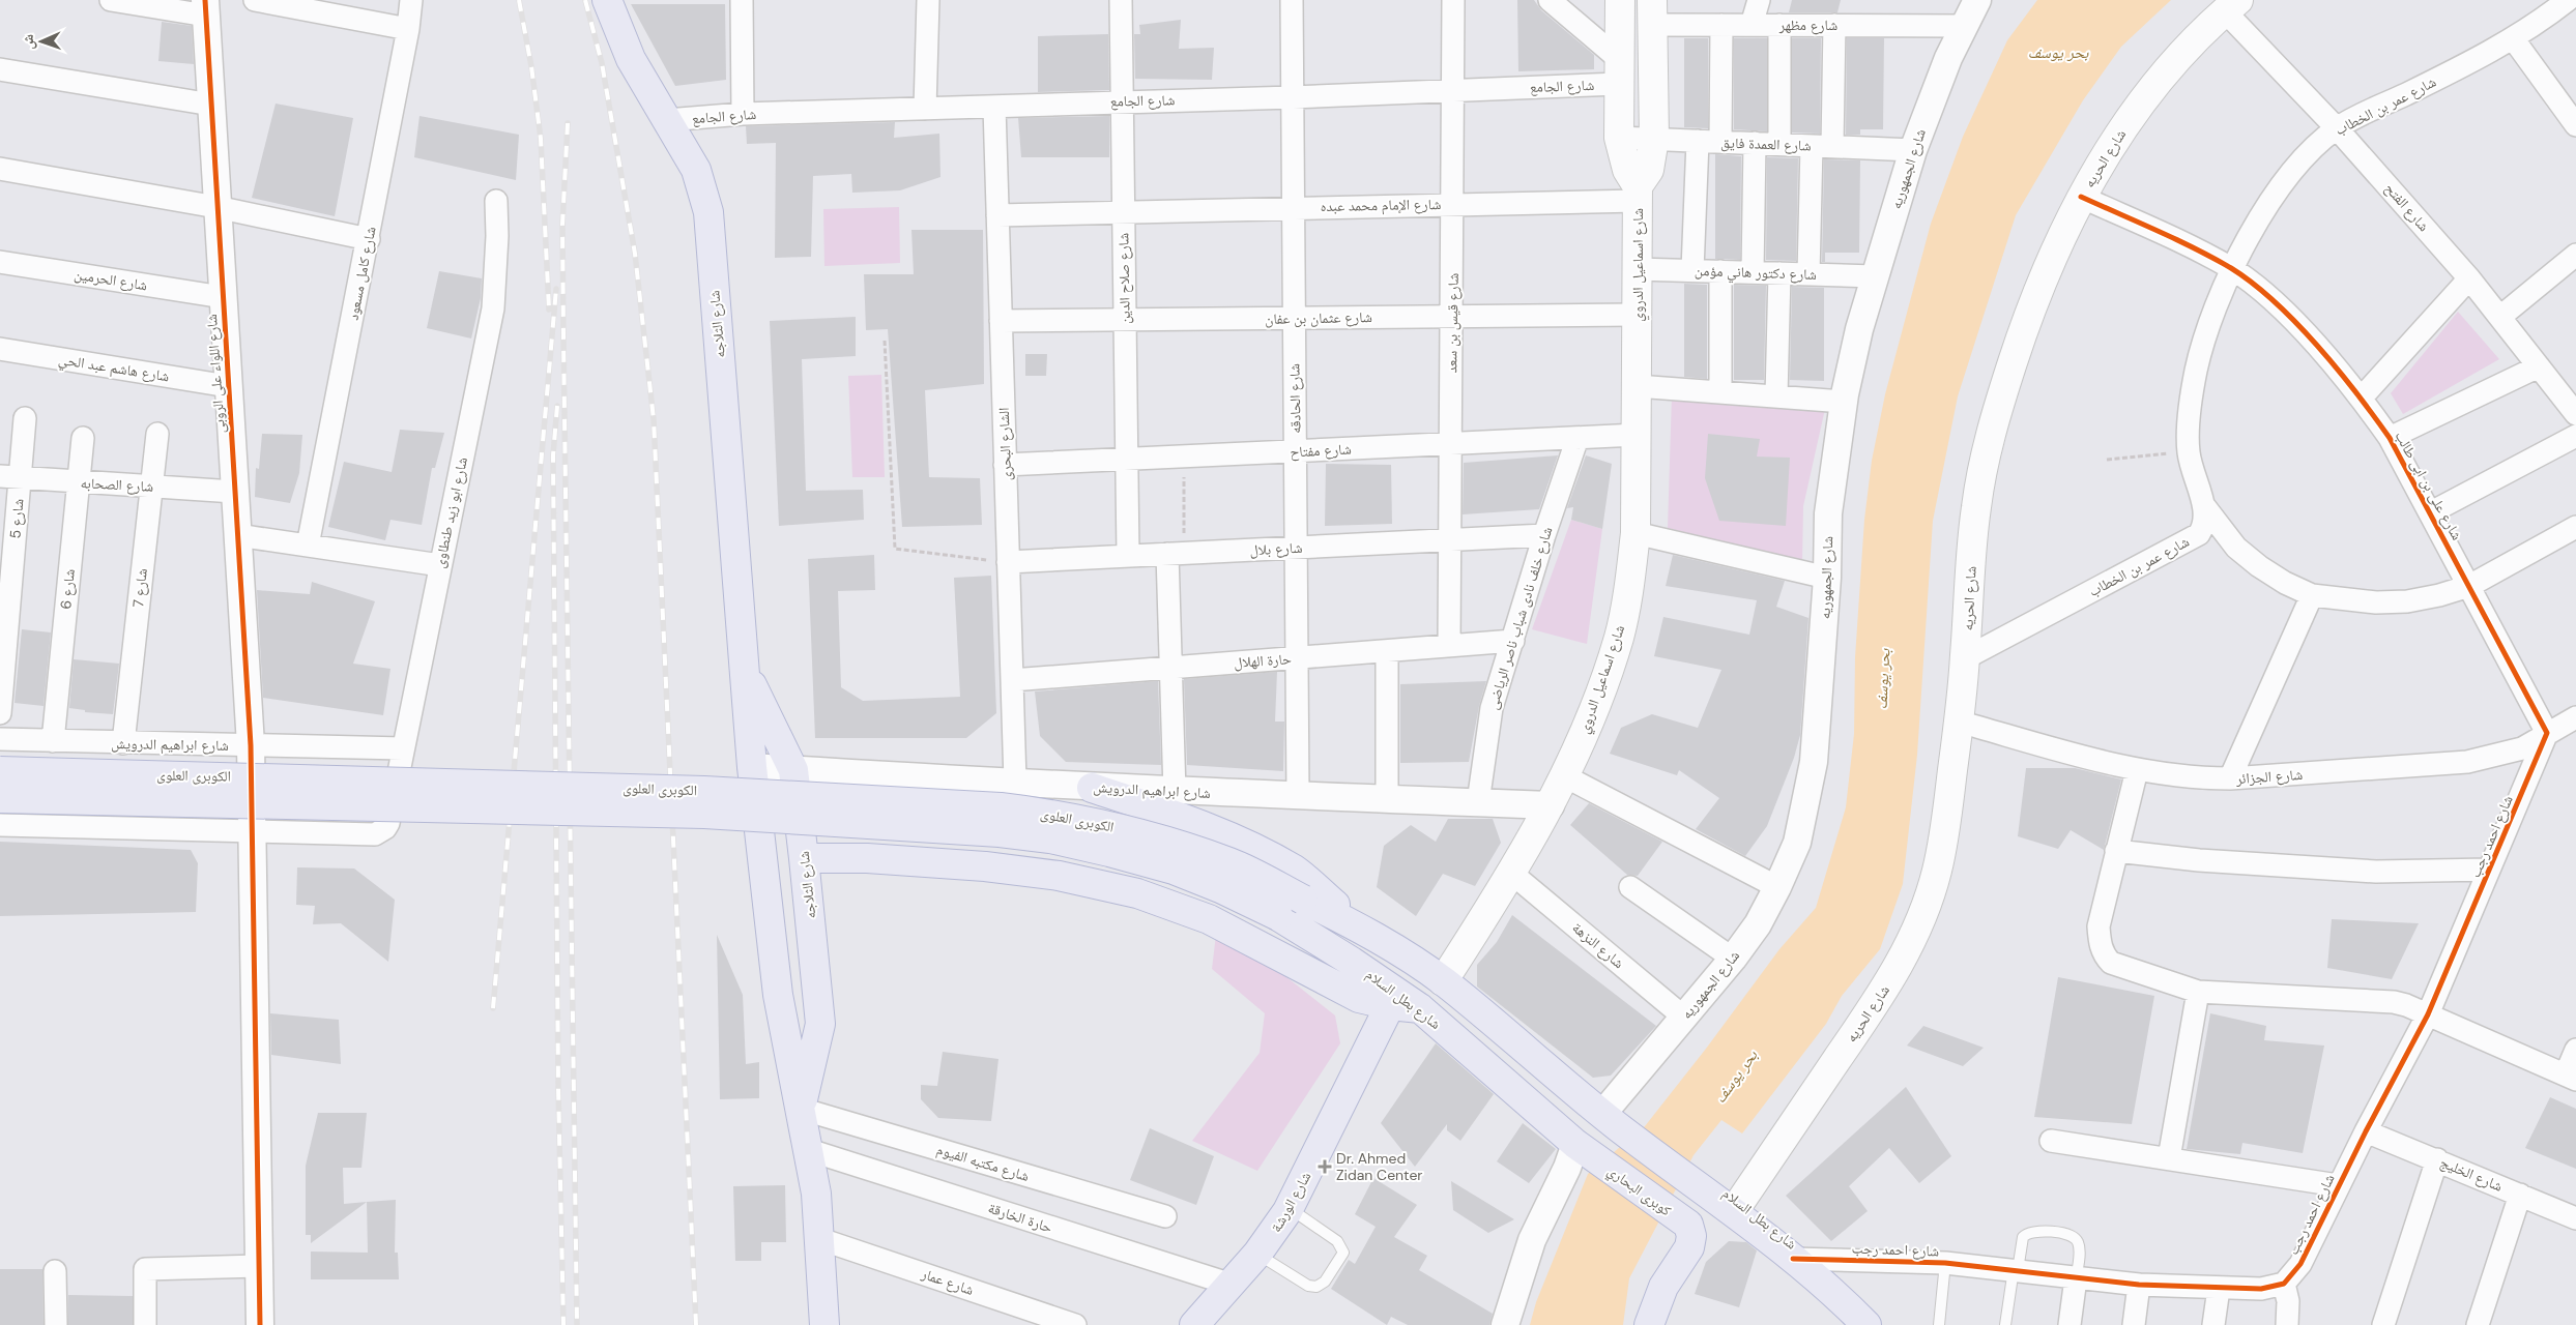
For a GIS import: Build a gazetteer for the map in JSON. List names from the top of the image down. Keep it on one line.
{"streets":{"main road":["شارع الحريه","شارع اسماعيل الدروي","شارع الثلاجه","الكوبرى العلوى","شارع بطل السلام","كوبرى البحاري","شارع الورشة"],"street":["شارع مظهر","شارع الجامع","شارع عمر بن الخطاب","شارع العمدة فايق","شارع الجمهوريه","شارع الإمام محمد عبده","شارع الفتح","شارع دكتور هاني مؤمن","شارع كامل مسعود","شارع صلاح الدين","شارع الحرمين","شارع عثمان بن عفان","شارع قيس بن سعد","شارع هاشم عبد الحي","شارع اللواء على الروبى","شارع الحادقه","الشارع البحرى","شارع مفتاح","شارع الصحابه","شارع على بن ابى طالب","شارع ابو زيد طنطاوى","شارع 5","شارع بلال","شارع 7","شارع 6","شارع خلف نادى شباب ناصر الرياضى","حارة الهلال","شارع ابراهيم الدرويش","شارع الجزائر","شارع احمد رجب","شارع النزهة","شارع مكتبه الفيوم","شارع الخليج","حارة الخارقة","شارع عمار"]},"crossings":[["شارع مظهر","شارع الجمهوريه"],["شارع مظهر","شارع اسماعيل الدروي"],["شارع الجامع","شارع اسماعيل الدروي"],["شارع الجامع","شارع صلاح الدين"],["شارع الجامع","شارع قيس بن سعد"],["شارع الجامع","شارع الثلاجه"],["شارع الجامع","شارع الحادقه"],["شارع الجامع","الشارع البحرى"],["شارع عمر بن الخطاب","شارع الحريه"],["شارع عمر بن الخطاب","شارع الفتح"],["شارع عمر بن الخطاب","شارع على بن ابى طالب"],["شارع العمدة فايق","شارع الجمهوريه"],["شارع العمدة فايق","شارع اسماعيل الدروي"],["شارع الحريه","شارع الفتح"],["شارع الحريه","شارع على بن ابى طالب"],["شارع الحريه","شارع الجزائر"],["شارع الحريه","شارع بطل السلام"],["شارع الجمهوريه","شارع دكتور هاني مؤمن"],["شارع الجمهوريه","شارع النزهة"],["شارع الجمهوريه","شارع بطل السلام"],["شارع الإمام محمد عبده","شارع اسماعيل الدروي"],["شارع الإمام محمد عبده","شارع صلاح الدين"],["شارع الإمام محمد عبده","شارع قيس بن سعد"],["شارع الإمام محمد عبده","شارع الحادقه"],["شارع الإمام محمد عبده","الشارع البحرى"],["شارع اسماعيل الدروي","شارع دكتور هاني مؤمن"],["شارع اسماعيل الدروي","شارع عثمان بن عفان"],["شارع اسماعيل الدروي","شارع مفتاح"],["شارع اسماعيل الدروي","شارع ابراهيم الدرويش"],["شارع اسماعيل الدروي","شارع النزهة"],["شارع صلاح الدين","شارع عثمان بن عفان"],["شارع صلاح الدين","شارع مفتاح"],["شارع صلاح الدين","شارع بلال"],["شارع الحرمين","شارع اللواء على الروبى"],["شارع عثمان بن عفان","شارع قيس بن سعد"],["شارع عثمان بن عفان","شارع الحادقه"],["شارع عثمان بن عفان","الشارع البحرى"],["شارع قيس بن سعد","شارع مفتاح"],["شارع قيس بن سعد","شارع بلال"],["شارع قيس بن سعد","حارة الهلال"],["شارع الثلاجه","شارع ابراهيم الدرويش"],["شارع الثلاجه","شارع مكتبه الفيوم"],["شارع الثلاجه","حارة الخارقة"],["شارع الثلاجه","شارع عمار"],["شارع هاشم عبد الحي","شارع اللواء على الروبى"],["شارع اللواء على الروبى","شارع الصحابه"],["شارع اللواء على الروبى","شارع ابو زيد طنطاوى"],["شارع اللواء على الروبى","شارع ابراهيم الدرويش"],["شارع الحادقه","شارع مفتاح"],["شارع الحادقه","شارع بلال"],["شارع الحادقه","حارة الهلال"],["شارع الحادقه","شارع ابراهيم الدرويش"],["الشارع البحرى","شارع مفتاح"],["الشارع البحرى","شارع بلال"],["الشارع البحرى","حارة الهلال"],["الشارع البحرى","شارع ابراهيم الدرويش"],["شارع مفتاح","شارع خلف نادى شباب ناصر الرياضى"],["شارع الصحابه","شارع 5"],["شارع الصحابه","شارع 7"],["شارع الصحابه","شارع 6"],["شارع على بن ابى طالب","شارع الجزائر"],["شارع على بن ابى طالب","شارع احمد رجب"],["شارع ابو زيد طنطاوى","شارع ابراهيم الدرويش"],["شارع بلال","شارع خلف نادى شباب ناصر الرياضى"],["شارع 7","شارع ابراهيم الدرويش"],["شارع 6","شارع ابراهيم الدرويش"],["شارع خلف نادى شباب ناصر الرياضى","حارة الهلال"],["شارع خلف نادى شباب ناصر الرياضى","شارع ابراهيم الدرويش"],["الكوبرى العلوى","شارع بطل السلام"],["شارع الجزائر","شارع احمد رجب"],["شارع احمد رجب","شارع بطل السلام"],["شارع احمد رجب","شارع الخليج"],["شارع بطل السلام","كوبرى البحاري"],["شارع الورشة","حارة الخارقة"]],"water":["بحر يوسف"],"places":{"health":["Dr. Ahmed Zidan Center"]},"north":"left"}
